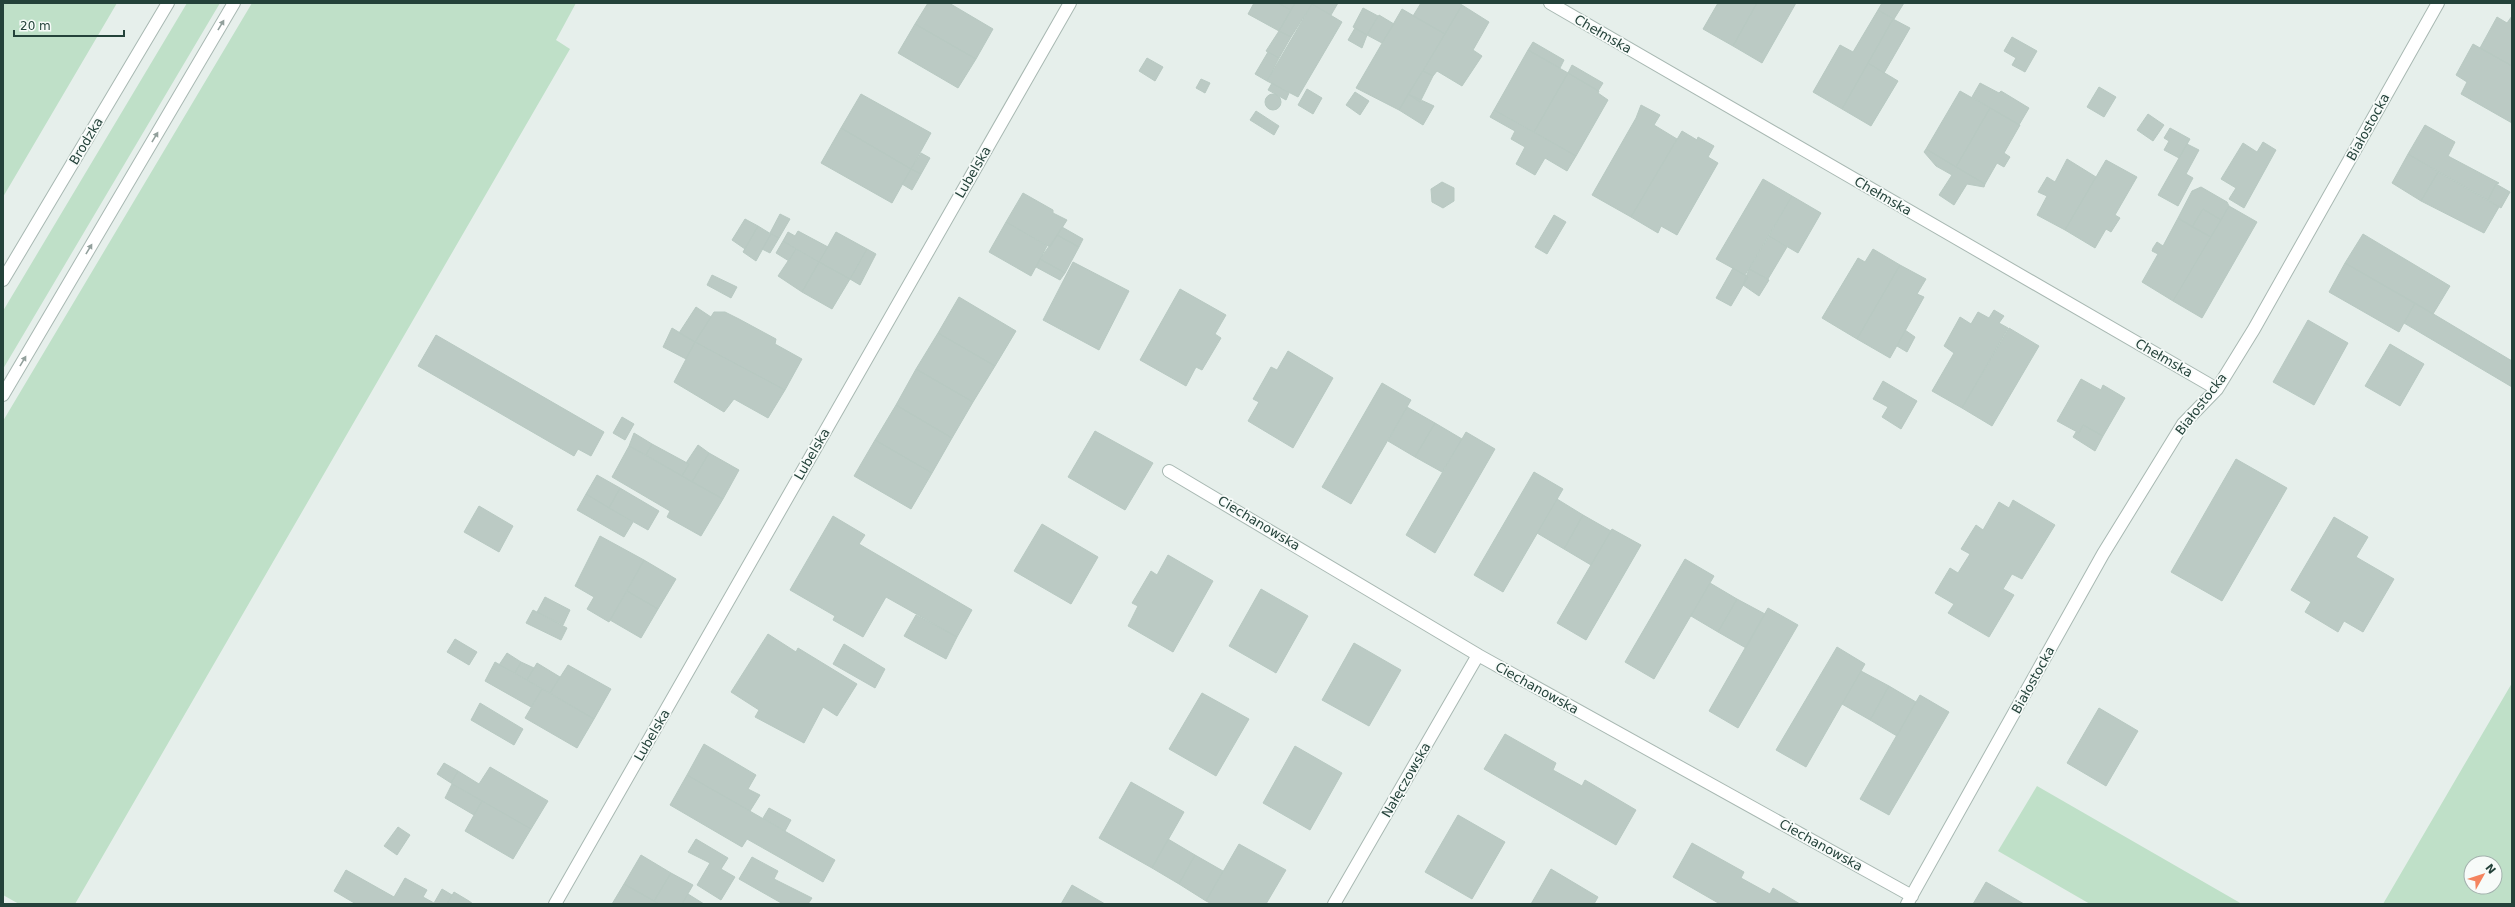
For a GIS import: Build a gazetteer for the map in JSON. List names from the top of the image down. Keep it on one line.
{"streets":{"street":["Chełmska","Białostocka","Brodzka","Lubelska","Ciechanowska","Nałęczowska"]},"crossings":[["Chełmska","Białostocka"],["Białostocka","Ciechanowska"],["Ciechanowska","Nałęczowska"]],"scale_bar":"20 m","north":"top right"}
